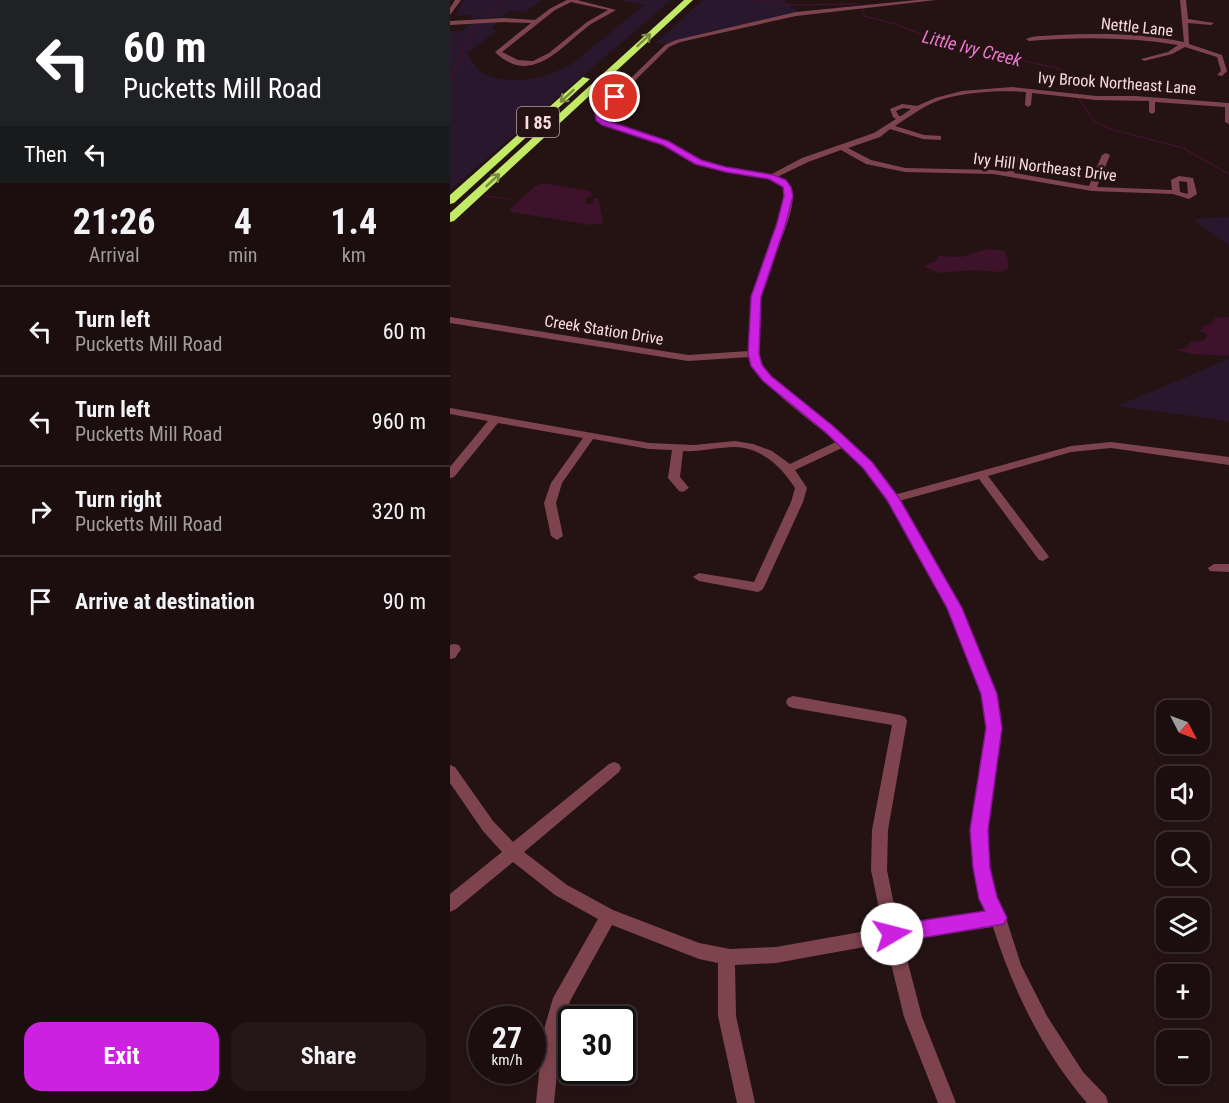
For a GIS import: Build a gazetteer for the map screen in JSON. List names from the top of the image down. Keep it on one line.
{"streets":{"highway":["I 85"],"street":["Nettle Lane","Ivy Brook Northeast Lane","Ivy Hill Northeast Drive","Creek Station Drive"]},"crossings":[["Ivy Brook Northeast Lane","Ivy Hill Northeast Drive"]],"water":["Little Ivy Creek"],"north":"bottom right","page":{"turn":["60 m","Pucketts Mill Road"],"then":"Then","eta":["21:26","Arrival","4","min","1.4","km"],"list":[{"name":"Turn left","note":"Pucketts Mill Road","value":"60 m"},{"name":"Turn left","note":"Pucketts Mill Road","value":"960 m"},{"name":"Turn right","note":"Pucketts Mill Road","value":"320 m"},{"name":"Arrive at destination","value":"90 m"}],"map_buttons":["+","−"],"speed":"27 km/h","limit":"30","buttons":["Exit","Share"]}}
